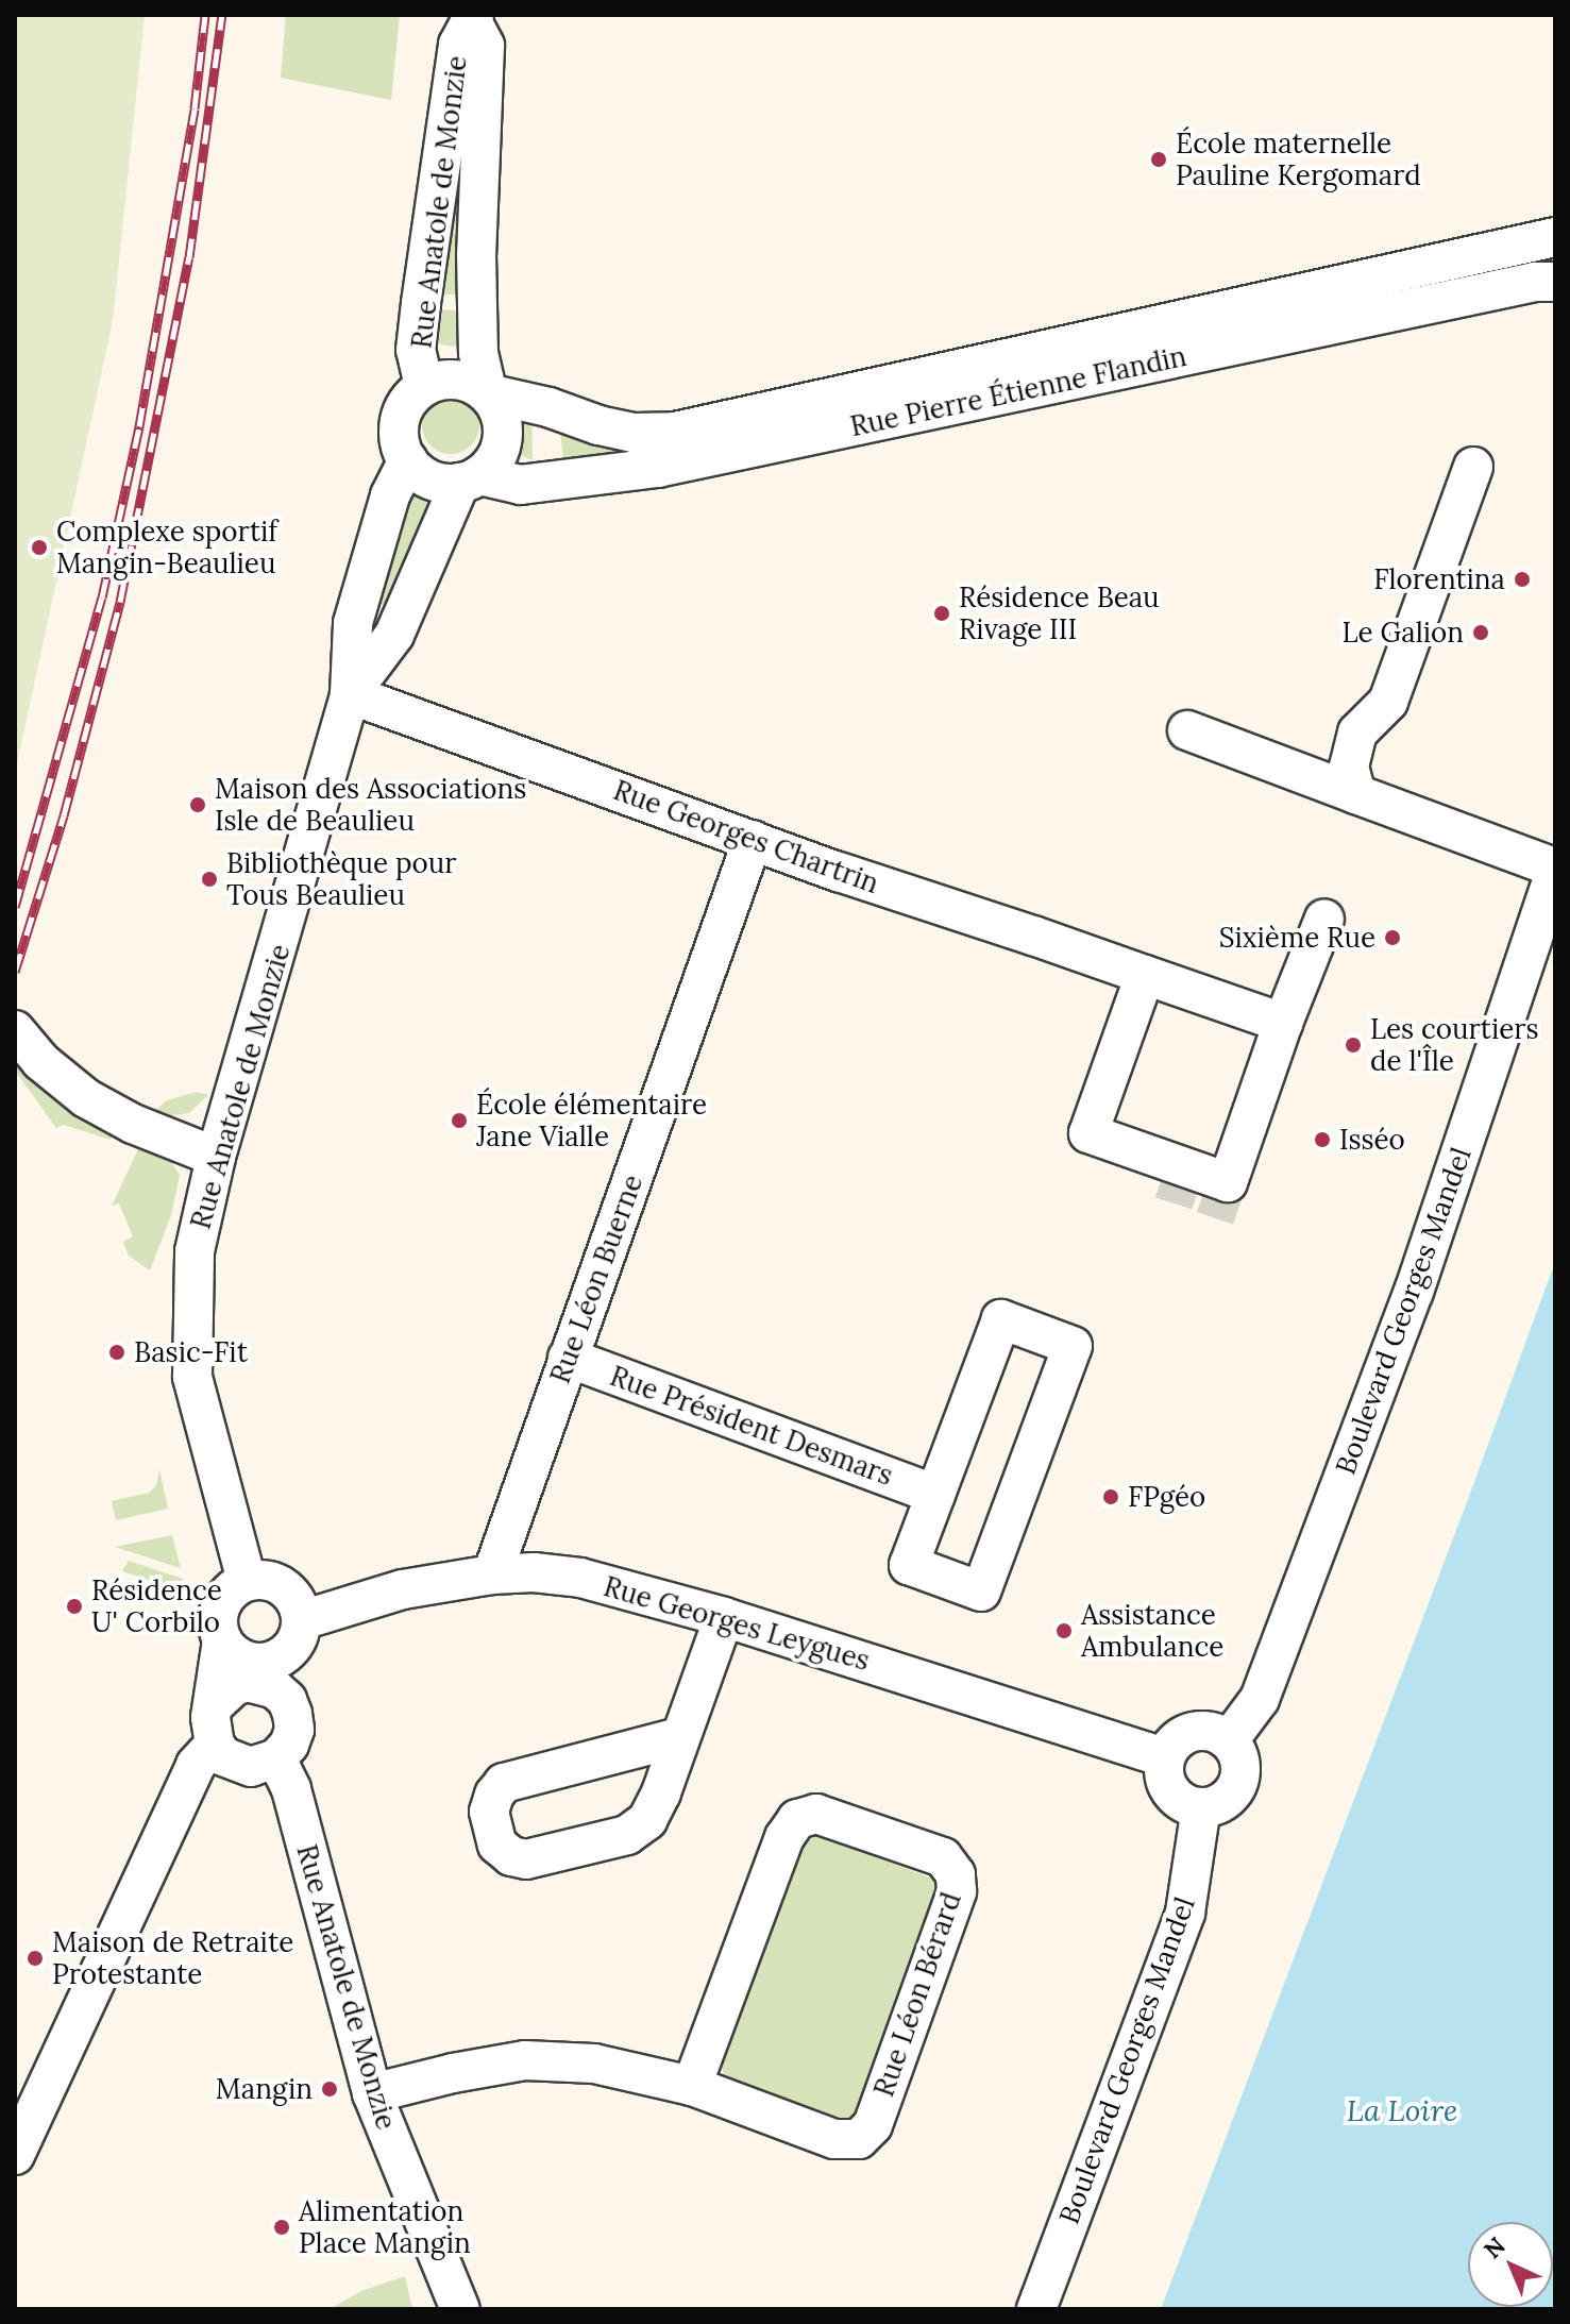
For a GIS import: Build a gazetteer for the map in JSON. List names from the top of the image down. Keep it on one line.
{"streets":{"street":["Rue Anatole de Monzie","Rue Pierre Étienne Flandin","Rue Georges Chartrin","Rue Léon Buerne","Boulevard Georges Mandel","Rue Président Desmars","Rue Georges Leygues","Rue Léon Bérard"]},"crossings":[["Rue Anatole de Monzie","Rue Pierre Étienne Flandin"],["Rue Anatole de Monzie","Rue Georges Chartrin"],["Rue Anatole de Monzie","Rue Georges Leygues"],["Rue Anatole de Monzie","Rue Léon Bérard"],["Rue Georges Chartrin","Rue Léon Buerne"],["Rue Léon Buerne","Rue Président Desmars"],["Rue Léon Buerne","Rue Georges Leygues"],["Boulevard Georges Mandel","Rue Georges Leygues"]],"water":["La Loire"],"places":["École maternelle Pauline Kergomard","Complexe sportif Mangin-Beaulieu","Florentina","Résidence Beau Rivage III","Le Galion","Maison des Associations Isle de Beaulieu","Bibliothèque pour Tous Beaulieu","Sixième Rue","Les courtiers de l'Île","École élémentaire Jane Vialle","Isséo","Basic-Fit","FPgéo","Résidence U' Corbilo","Assistance Ambulance","Maison de Retraite Protestante","Mangin","Alimentation Place Mangin"],"north":"top left"}
